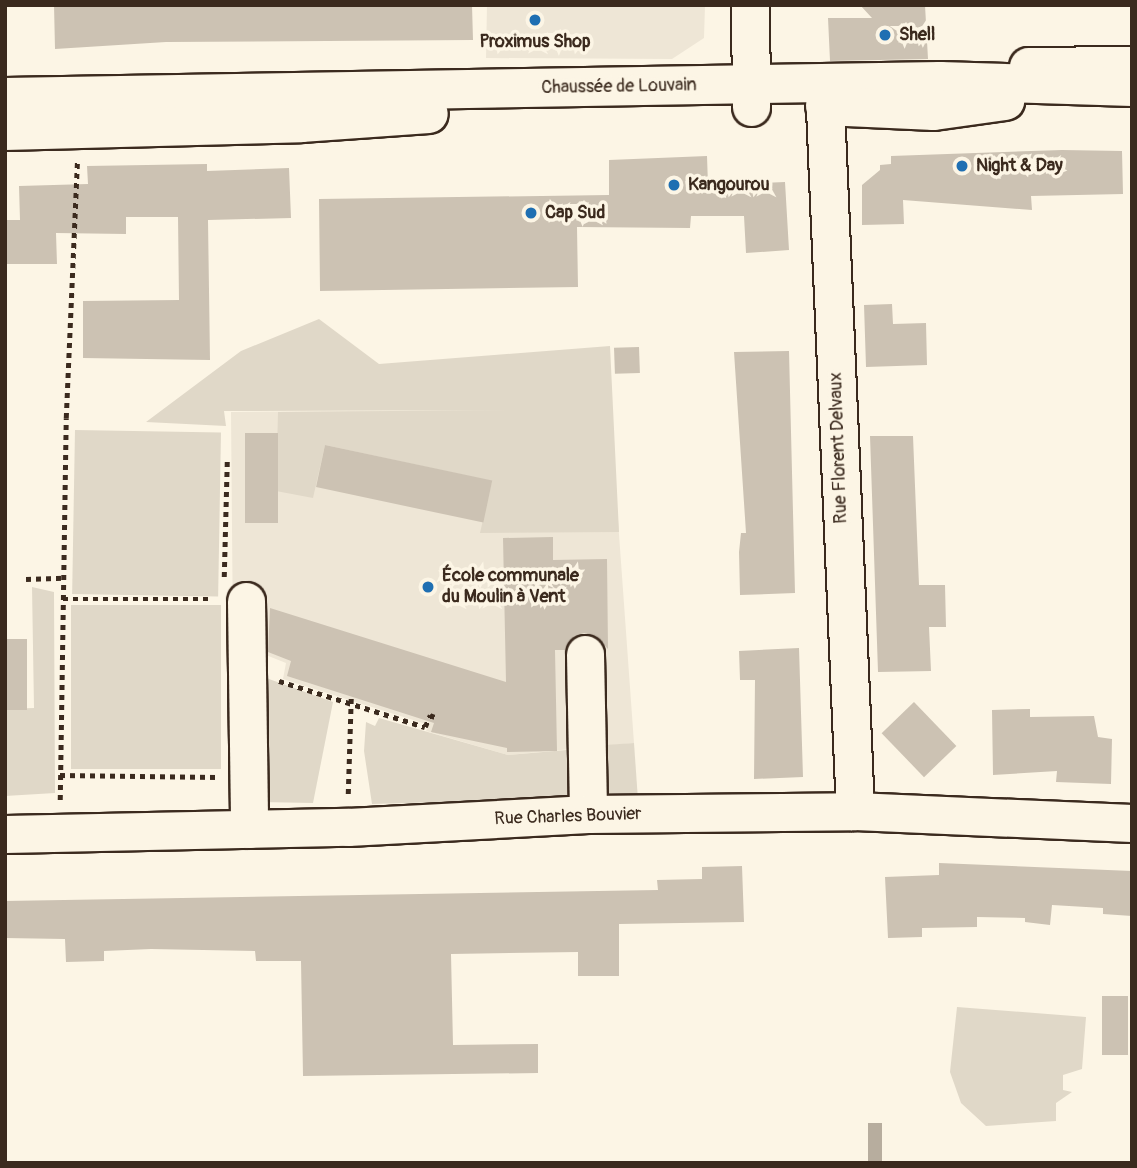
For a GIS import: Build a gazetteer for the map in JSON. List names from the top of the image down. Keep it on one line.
{"streets":{"main road":["Chaussée de Louvain"],"street":["Rue Florent Delvaux","Rue Charles Bouvier"]},"crossings":[["Chaussée de Louvain","Rue Florent Delvaux"],["Rue Florent Delvaux","Rue Charles Bouvier"]],"places":["Proximus Shop","Shell","Night & Day","Kangourou","Cap Sud","École communale du Moulin à Vent"]}
